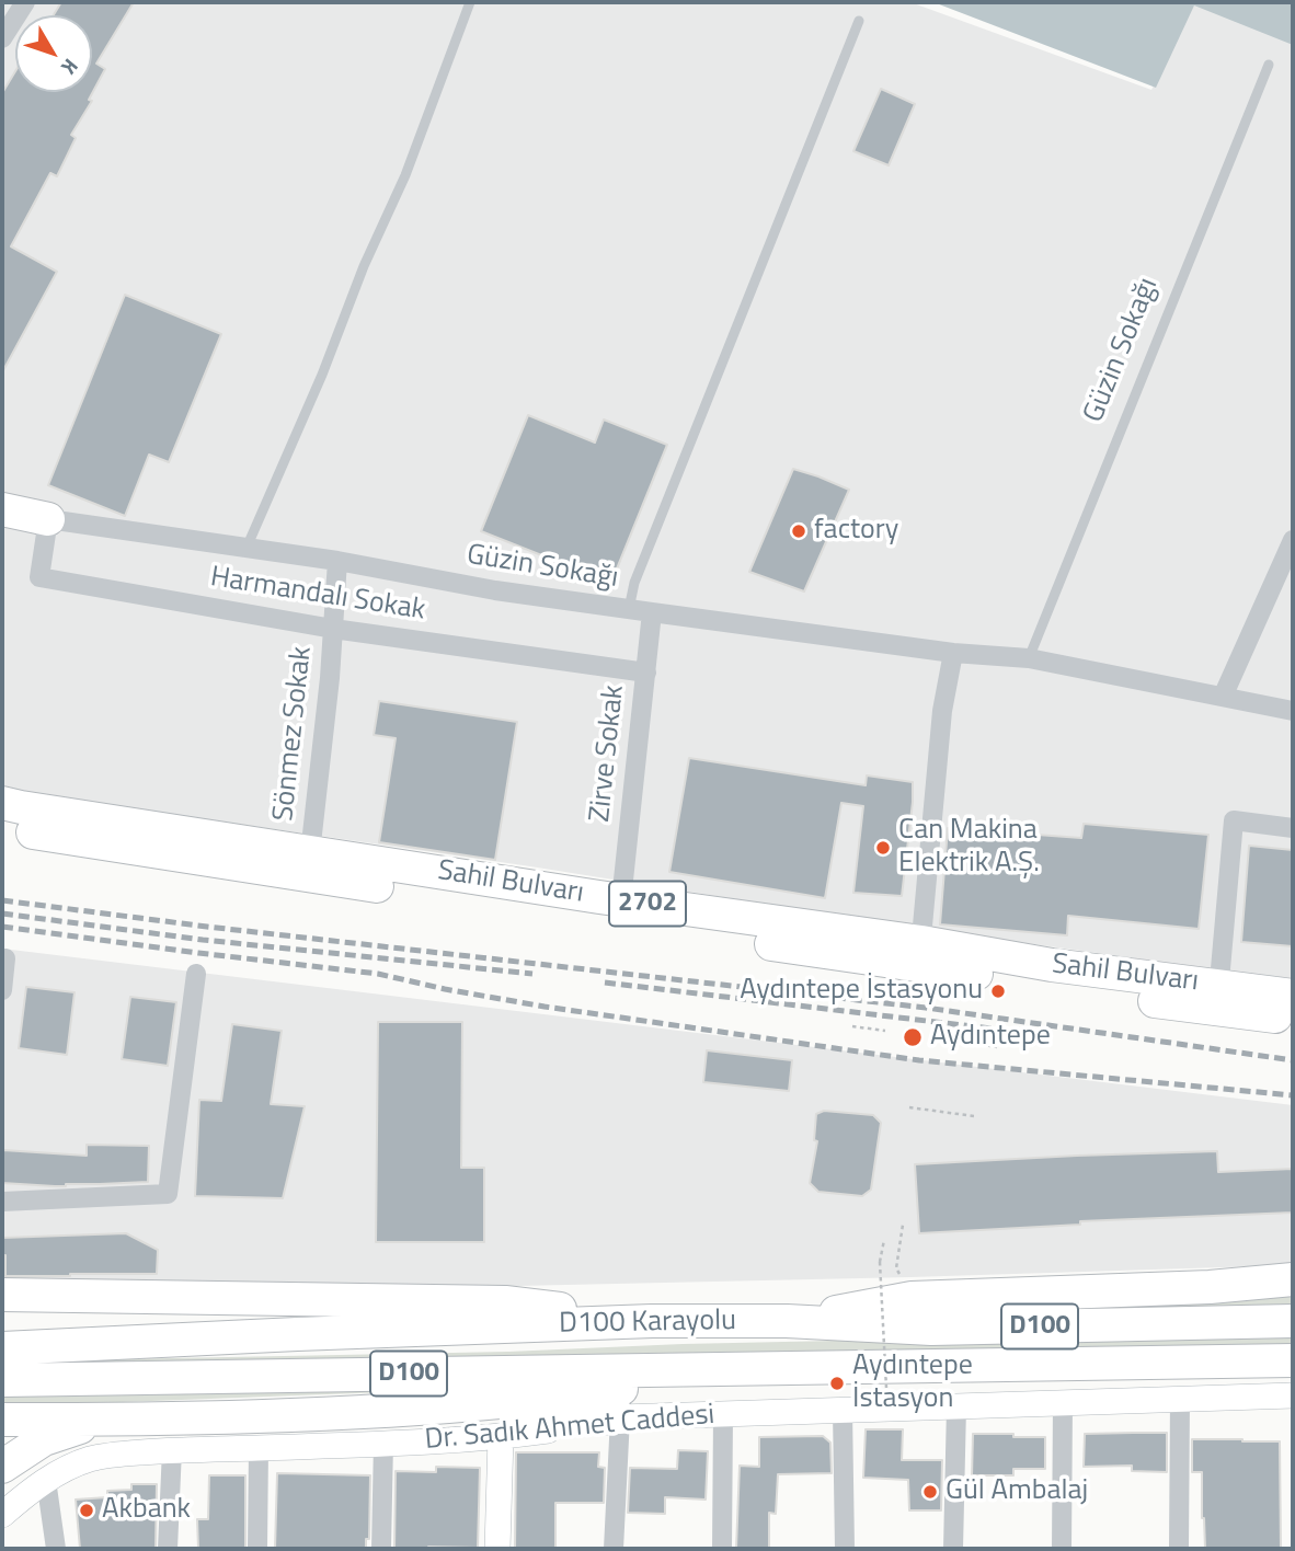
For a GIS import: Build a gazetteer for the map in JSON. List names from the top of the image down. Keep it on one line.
{"streets":{"highway":["Sahil Bulvarı","2702","D100 Karayolu","D100"],"main road":["Dr. Sadık Ahmet Caddesi"],"street":["Güzin Sokağı","Harmandalı Sokak","Sönmez Sokak","Zirve Sokak"]},"crossings":[["Güzin Sokağı","Harmandalı Sokak"],["Güzin Sokağı","Sönmez Sokak"],["Güzin Sokağı","Zirve Sokak"],["Harmandalı Sokak","Sönmez Sokak"],["Harmandalı Sokak","Zirve Sokak"],["Sönmez Sokak","Sahil Bulvarı"],["Zirve Sokak","Sahil Bulvarı"]],"places":["factory","Can Makina Elektrik A.Ş.","Aydıntepe İstasyonu","Aydıntepe","Aydıntepe İstasyon","Gül Ambalaj","Akbank"],"north":"bottom right"}
